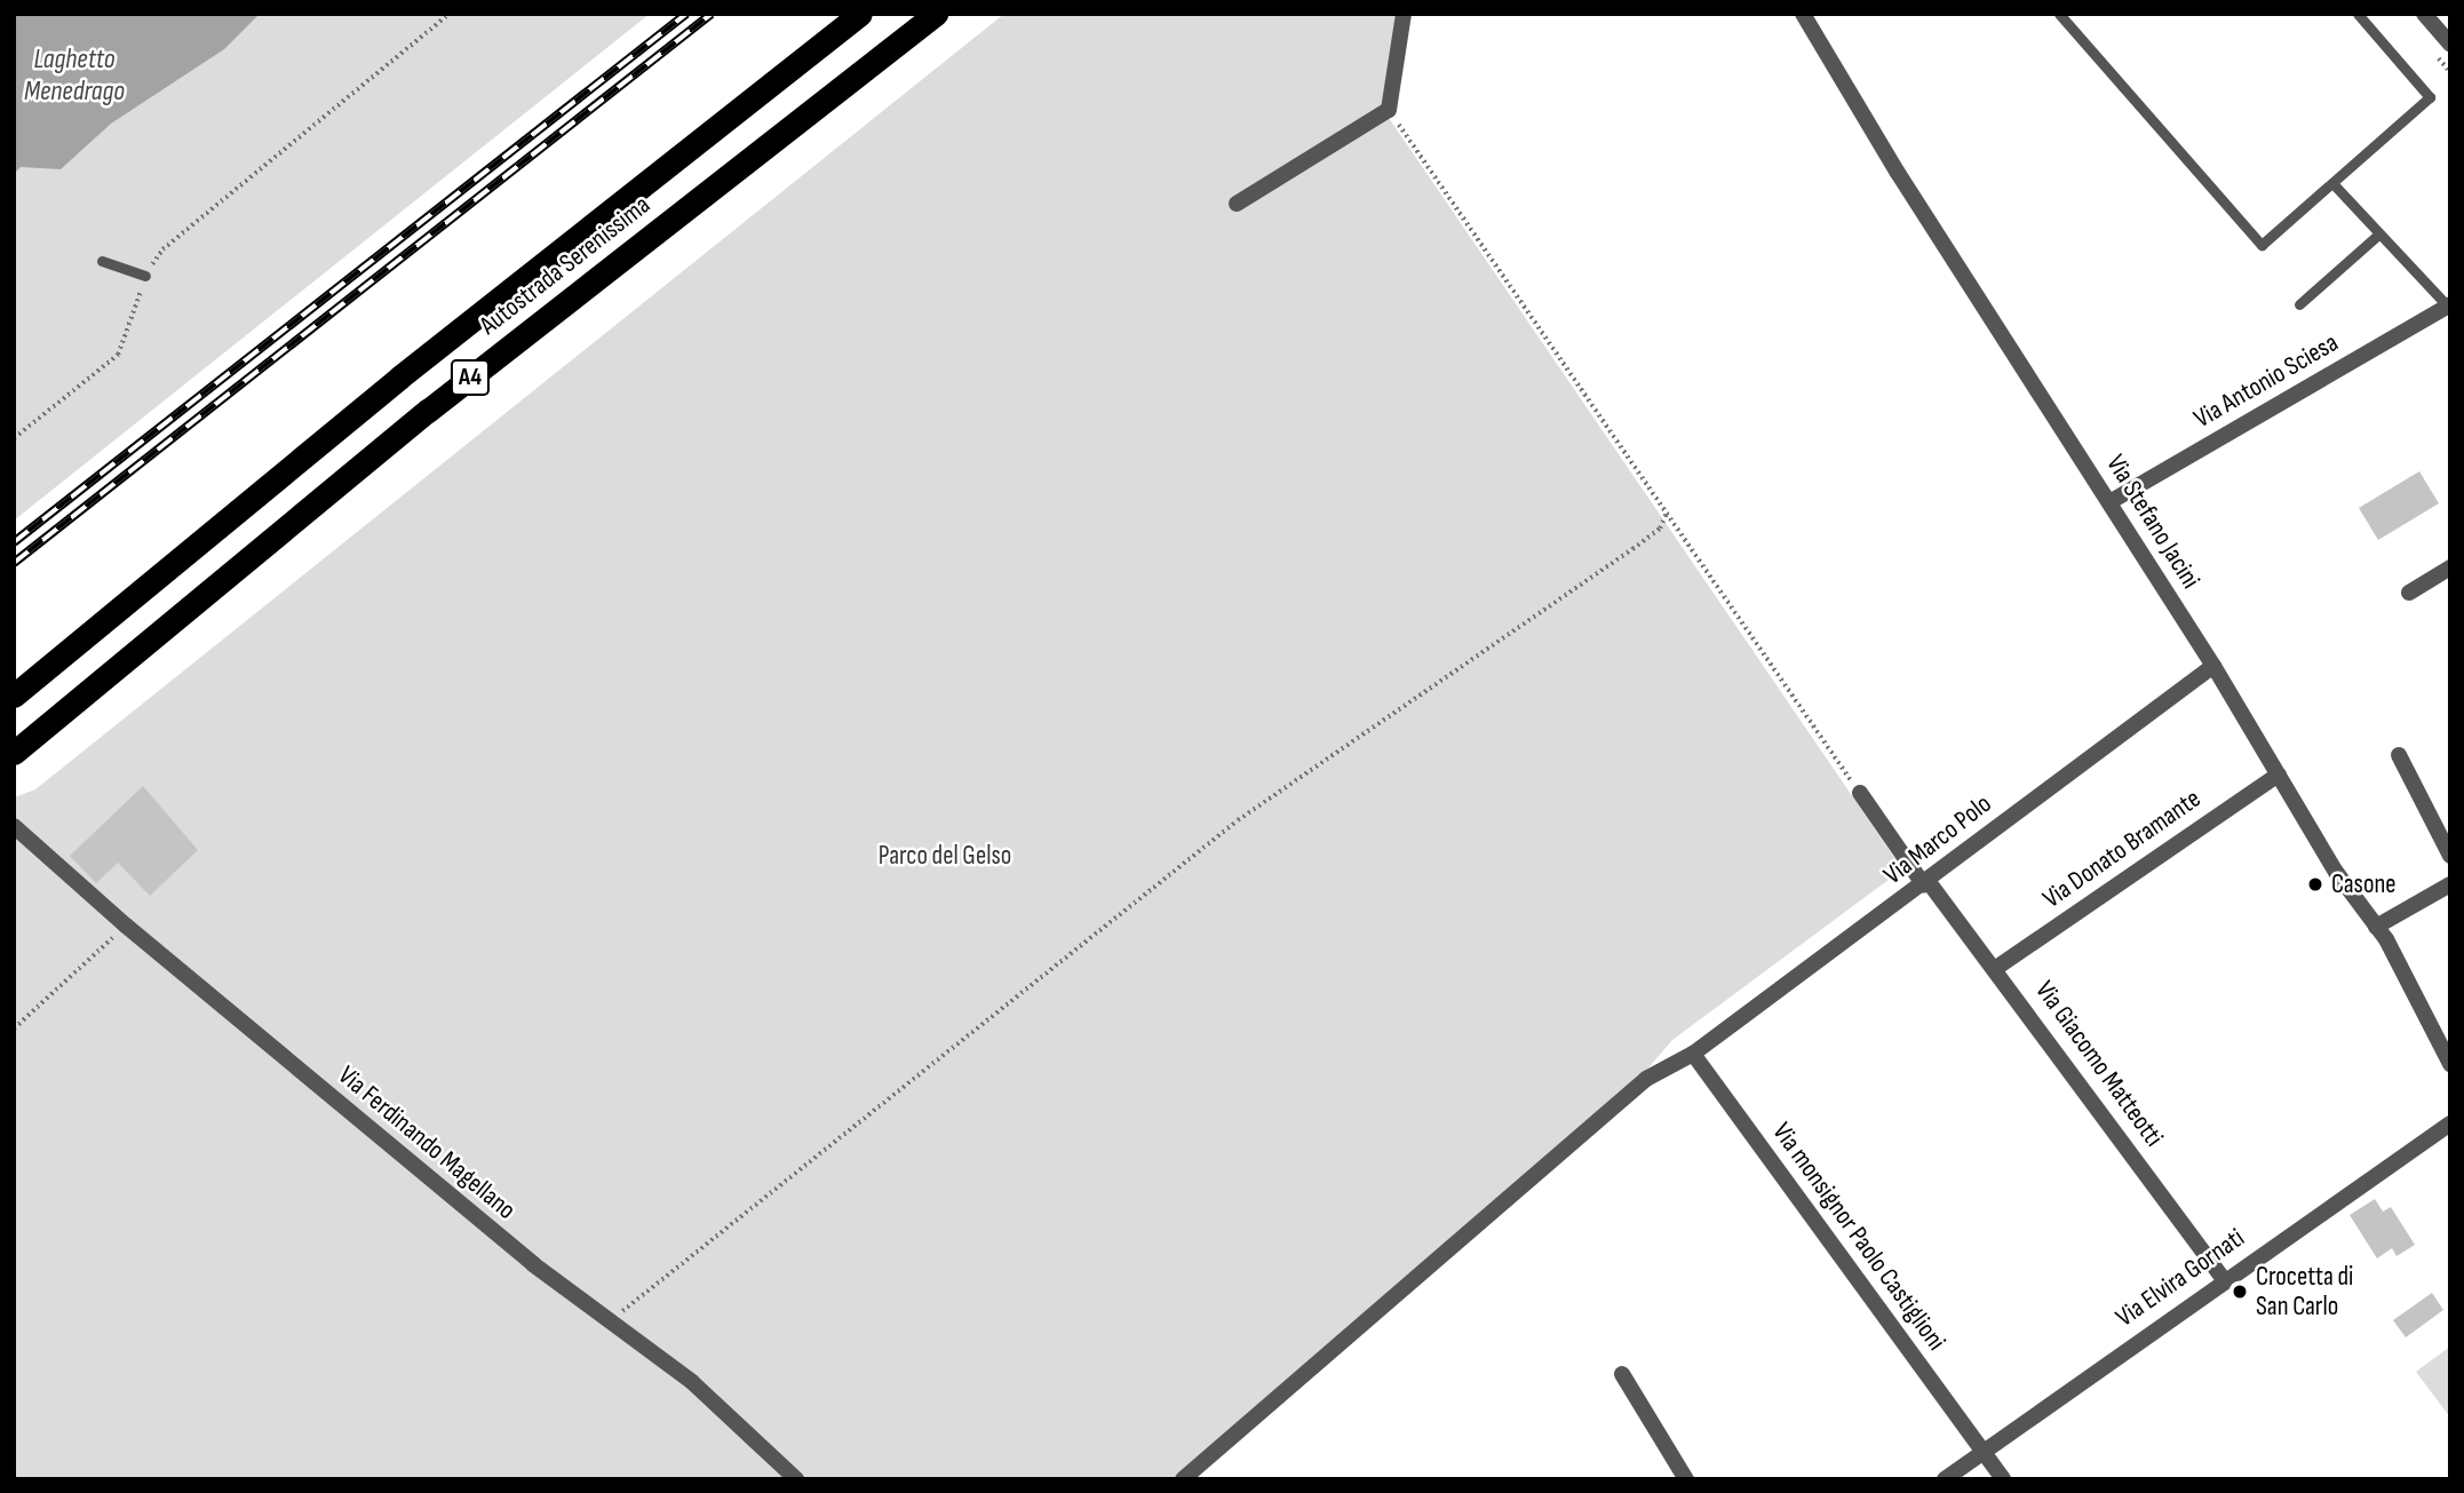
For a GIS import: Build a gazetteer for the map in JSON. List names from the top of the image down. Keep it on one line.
{"streets":{"highway":["Autostrada Serenissima","A4"],"street":["Via Antonio Sciesa","Via Stefano Jacini","Via Marco Polo","Via Donato Bramante","Via Giacomo Matteotti","Via Ferdinando Magellano","Via monsignor Paolo Castiglioni","Via Elvira Gornati"]},"crossings":[["Via Antonio Sciesa","Via Stefano Jacini"],["Via Stefano Jacini","Via Marco Polo"],["Via Stefano Jacini","Via Donato Bramante"],["Via Marco Polo","Via Giacomo Matteotti"],["Via Marco Polo","Via monsignor Paolo Castiglioni"],["Via Donato Bramante","Via Giacomo Matteotti"],["Via Giacomo Matteotti","Via Elvira Gornati"],["Via monsignor Paolo Castiglioni","Via Elvira Gornati"]],"water":["Laghetto Menedrago"],"parks":["Parco del Gelso"],"places":["Casone","Crocetta di San Carlo"]}
